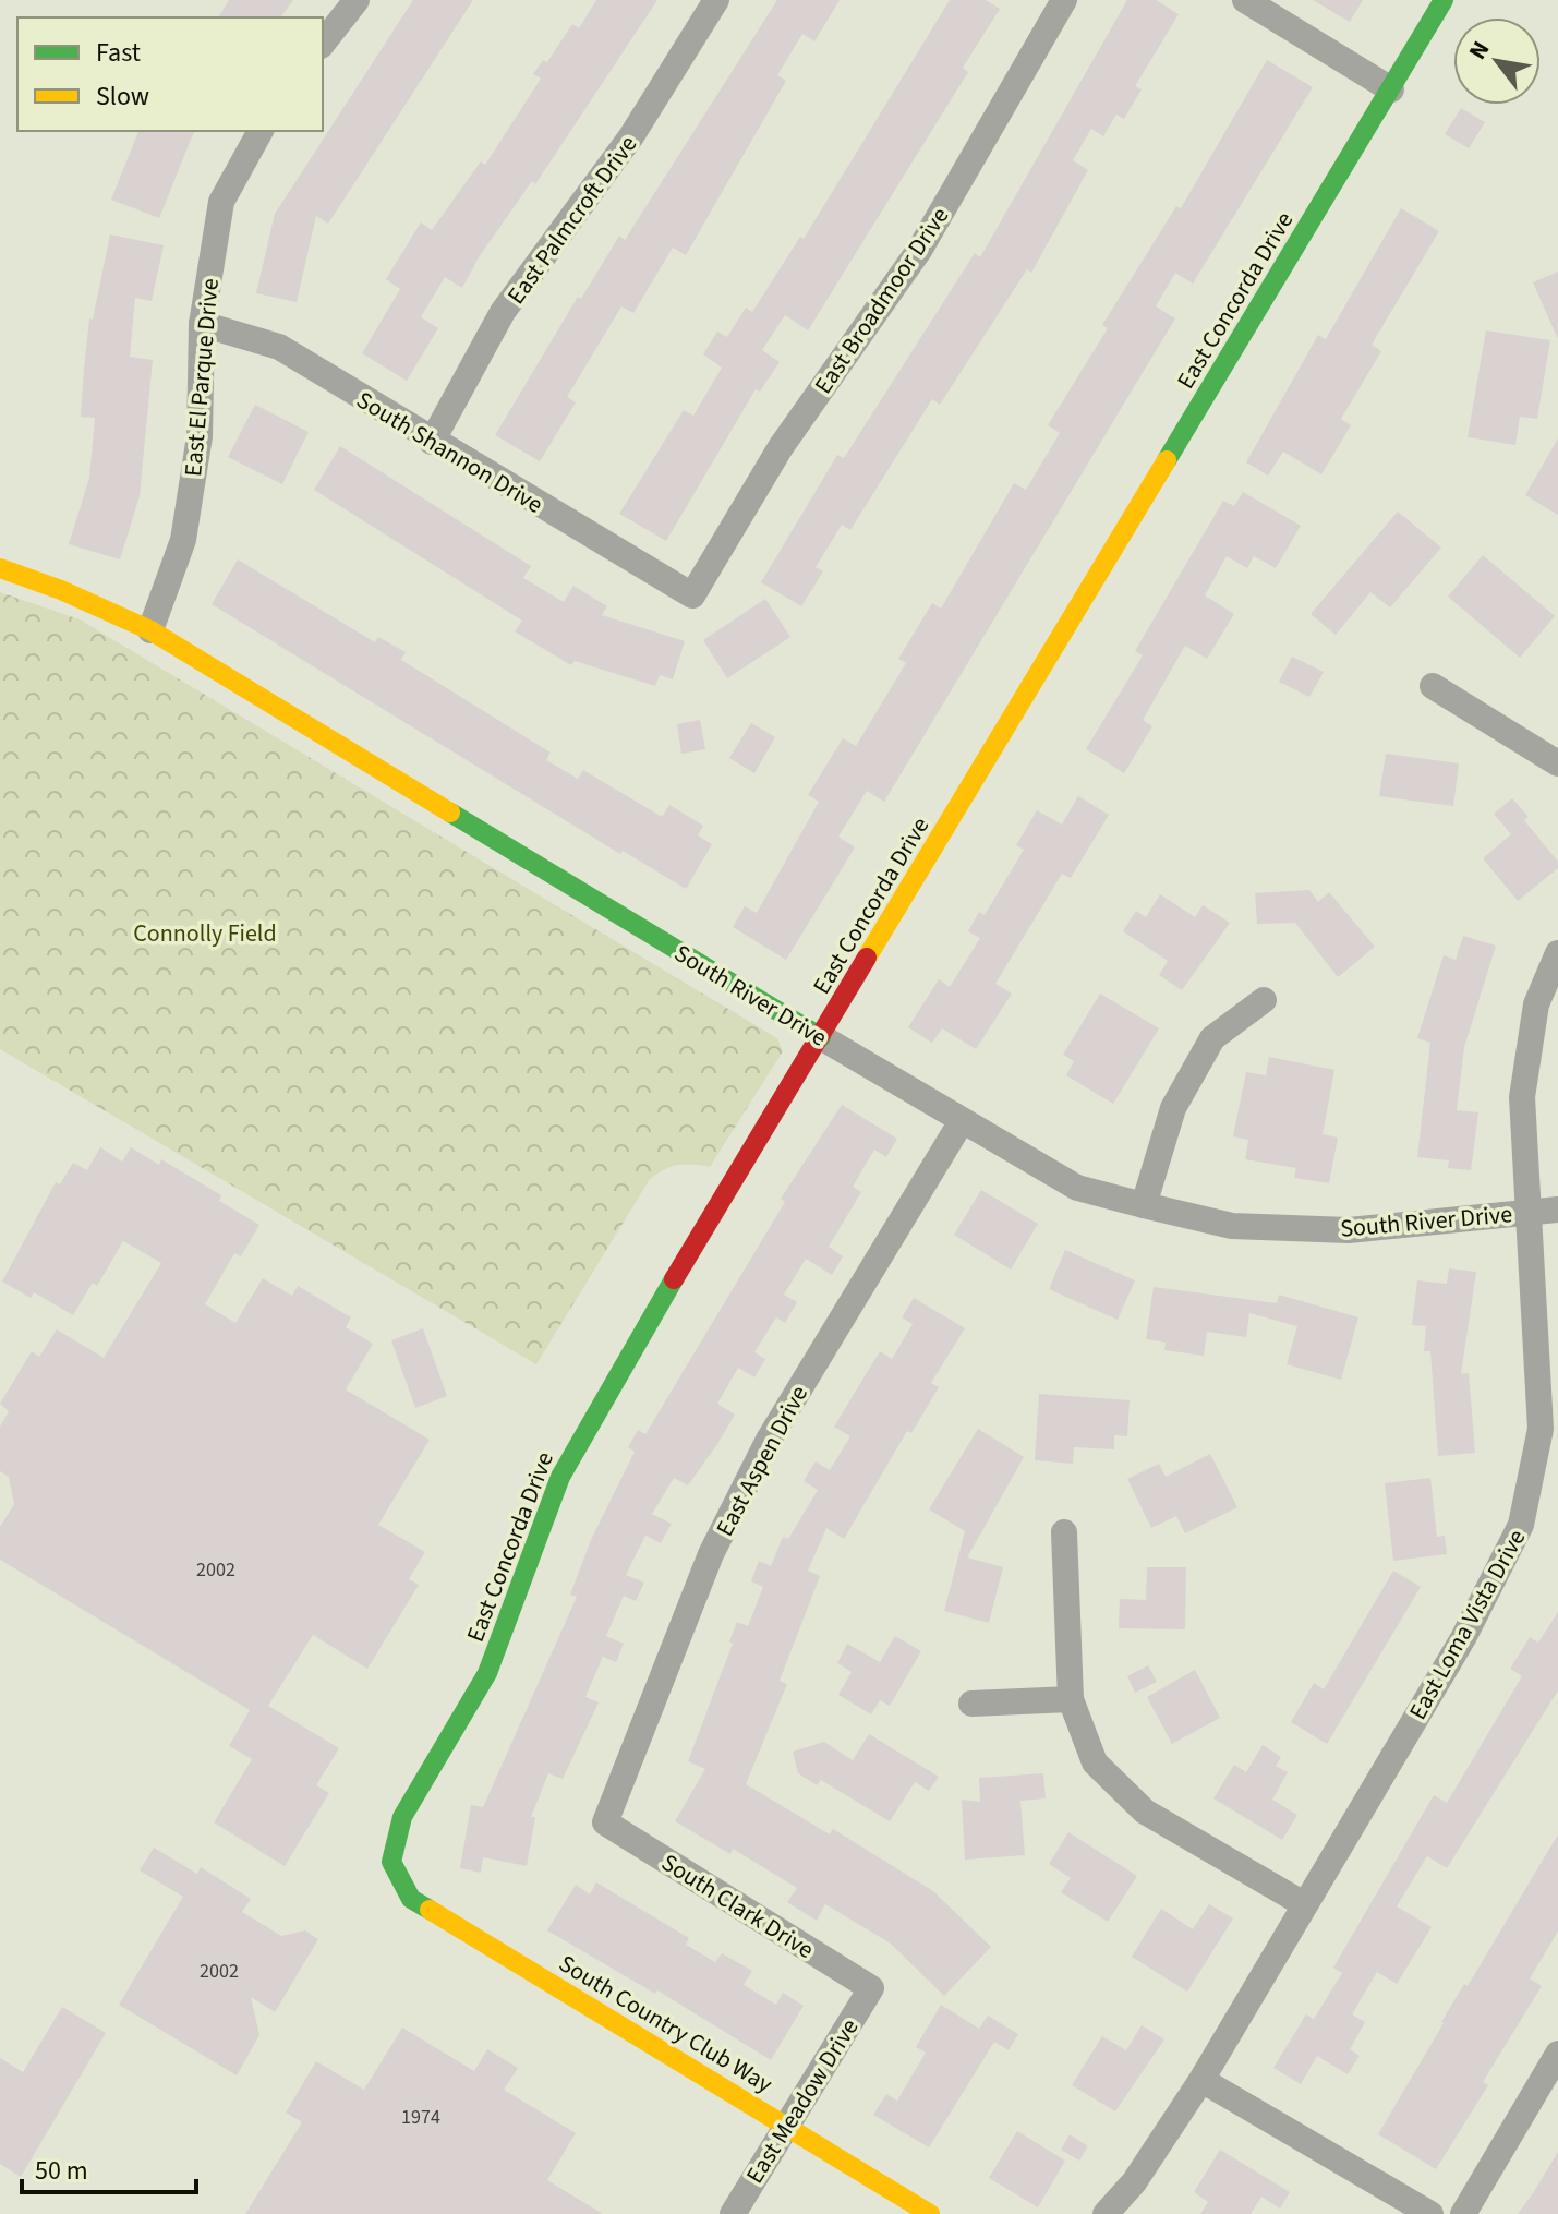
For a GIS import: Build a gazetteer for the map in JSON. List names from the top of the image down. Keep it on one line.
{"streets":{"street":["East Palmcroft Drive","East Broadmoor Drive","East Concorda Drive","East El Parque Drive","South Shannon Drive","South River Drive","East Aspen Drive","East Loma Vista Drive","South Clark Drive","South Country Club Way","East Meadow Drive"]},"crossings":[["East Palmcroft Drive","South Shannon Drive"],["East Broadmoor Drive","South Shannon Drive"],["East Concorda Drive","South River Drive"],["East Concorda Drive","South Country Club Way"],["East El Parque Drive","South Shannon Drive"],["East El Parque Drive","South River Drive"],["South River Drive","East Aspen Drive"],["South River Drive","East Loma Vista Drive"],["East Aspen Drive","South Clark Drive"],["South Clark Drive","East Meadow Drive"],["South Country Club Way","East Meadow Drive"]],"parks":["Connolly Field"],"house_numbers":["2002","2002","1974"],"legend":["Fast","Slow"],"scale_bar":"50 m","north":"top left"}
